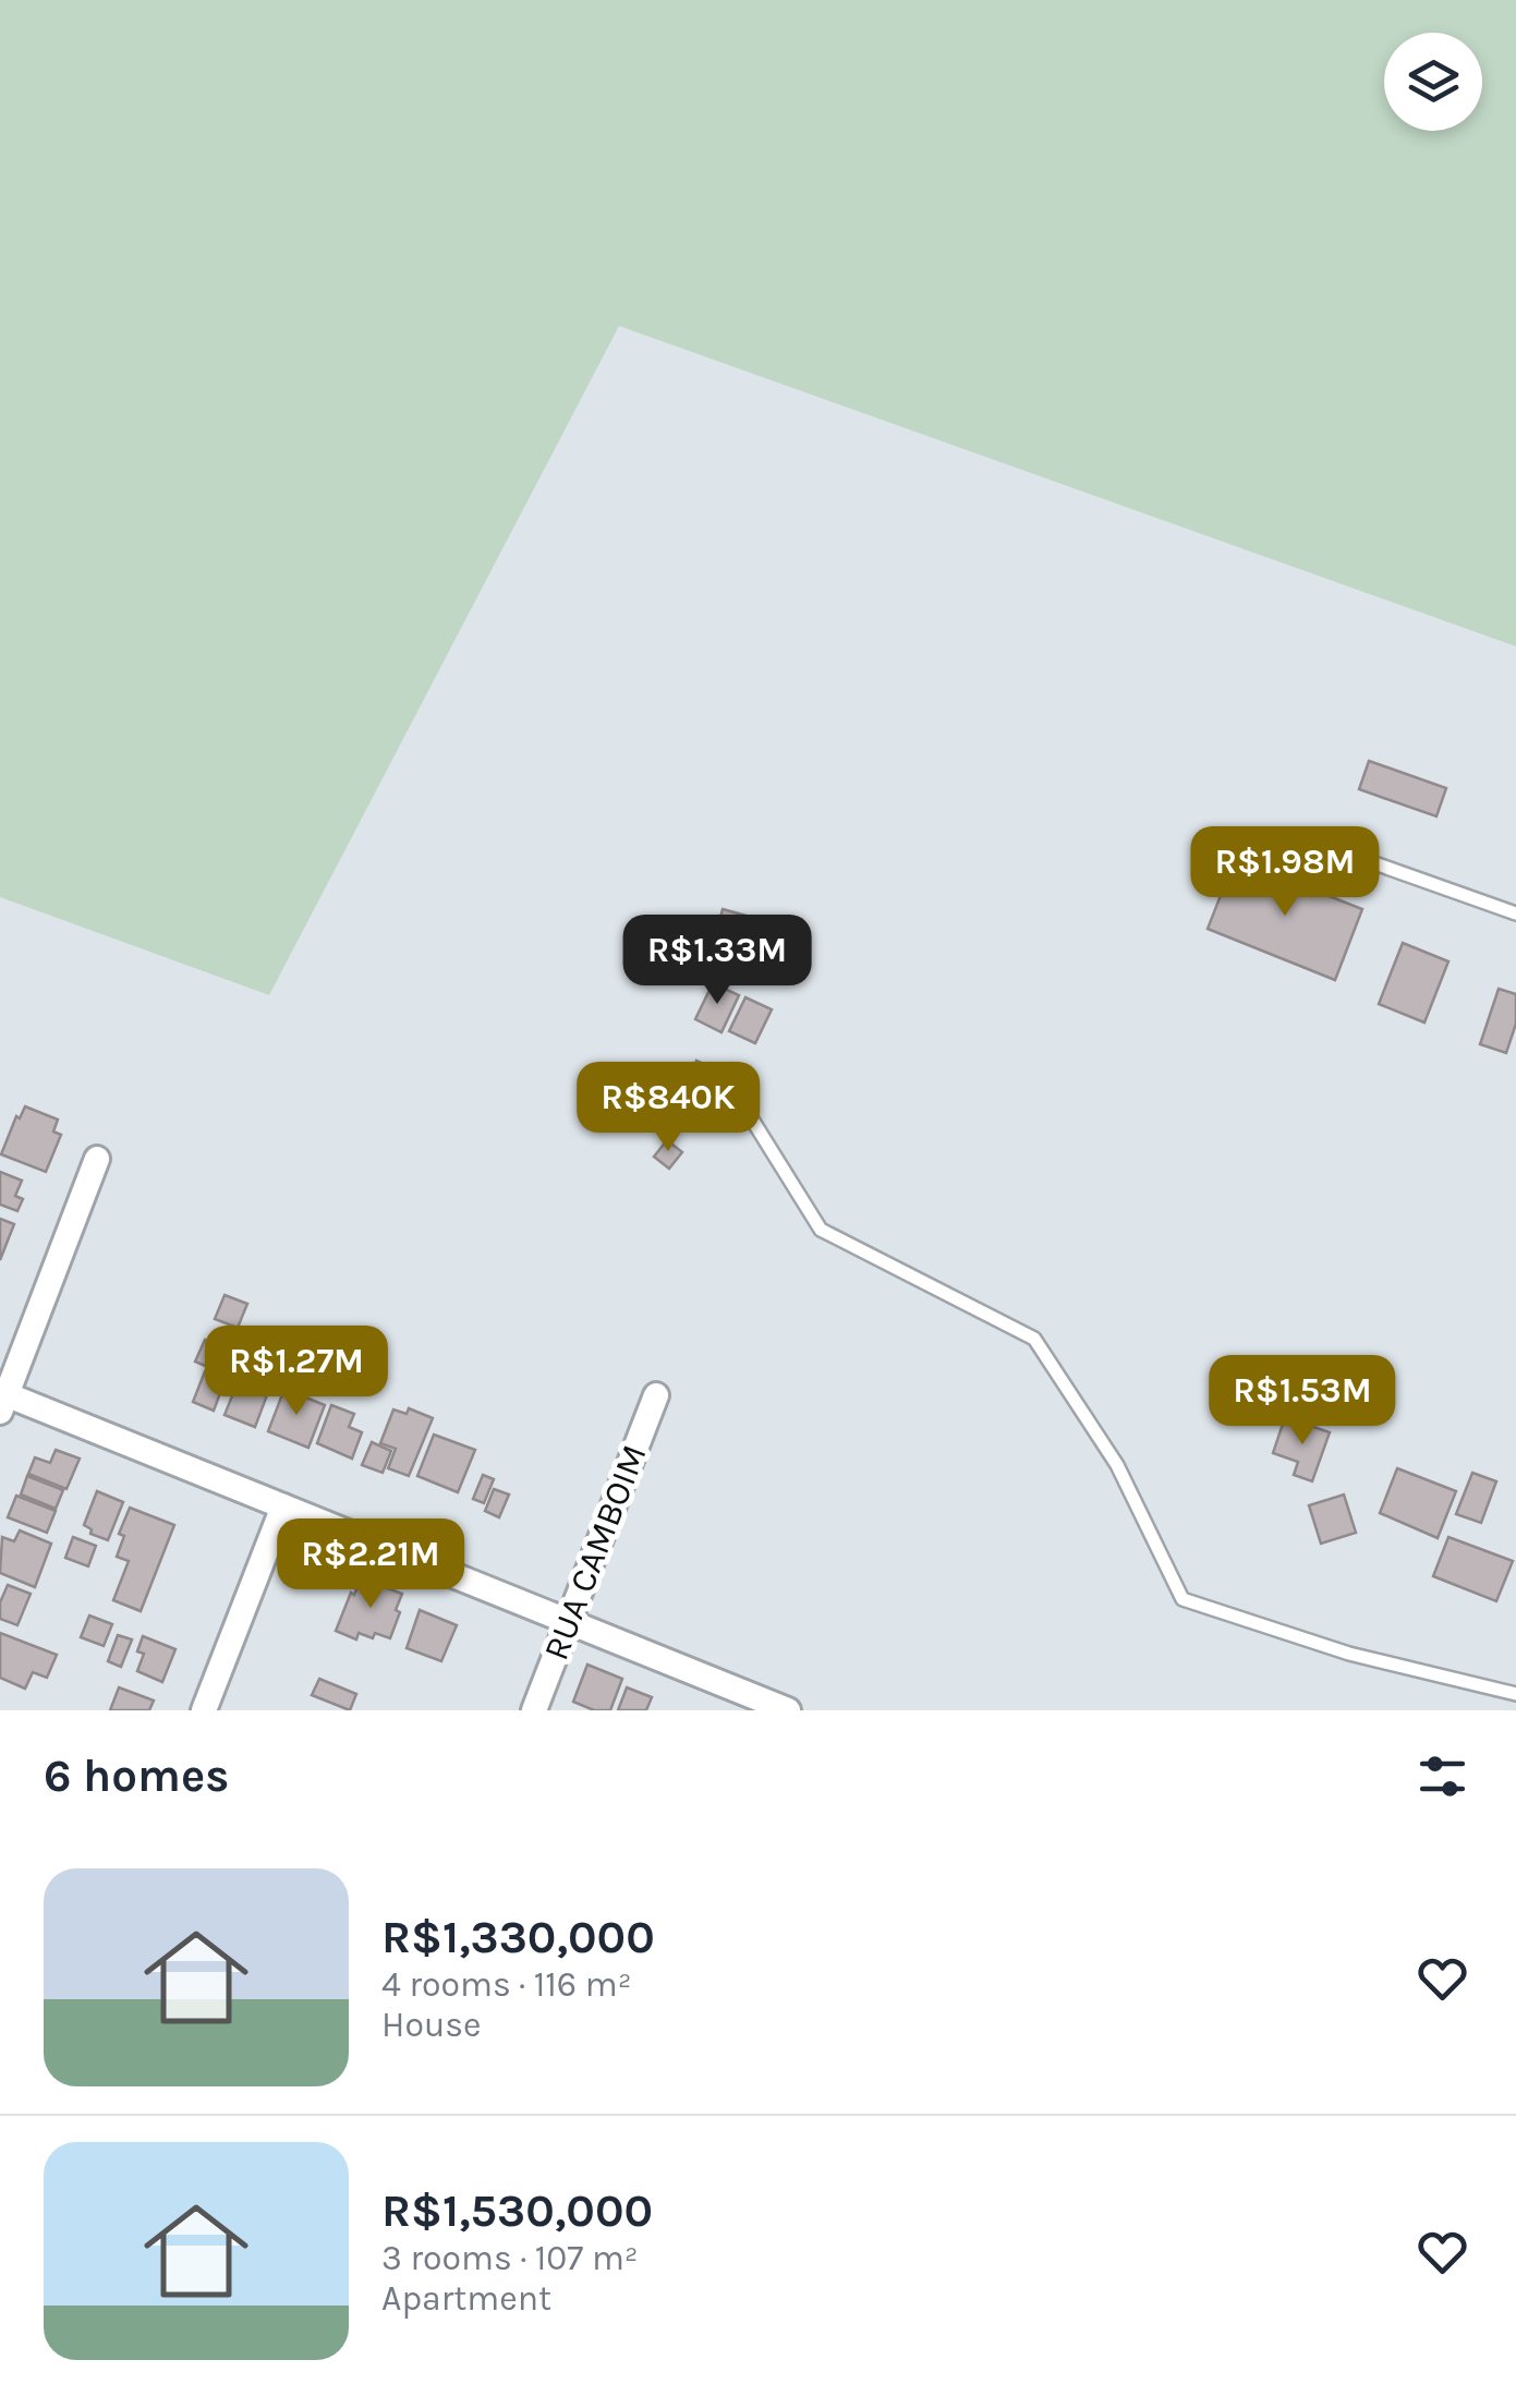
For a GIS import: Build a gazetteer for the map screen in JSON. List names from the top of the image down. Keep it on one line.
{"streets":{"street":["RUA CAMBOIM"]},"page":{"price":["R$1.98M","R$1.33M","R$840K","R$1.27M","R$1.53M","R$2.21M"],"heading":"6 homes","list":[{"name":"R$1,330,000","note":"4 rooms · 116 m² · House"},{"name":"R$1,530,000","note":"3 rooms · 107 m² · Apartment"}]}}
